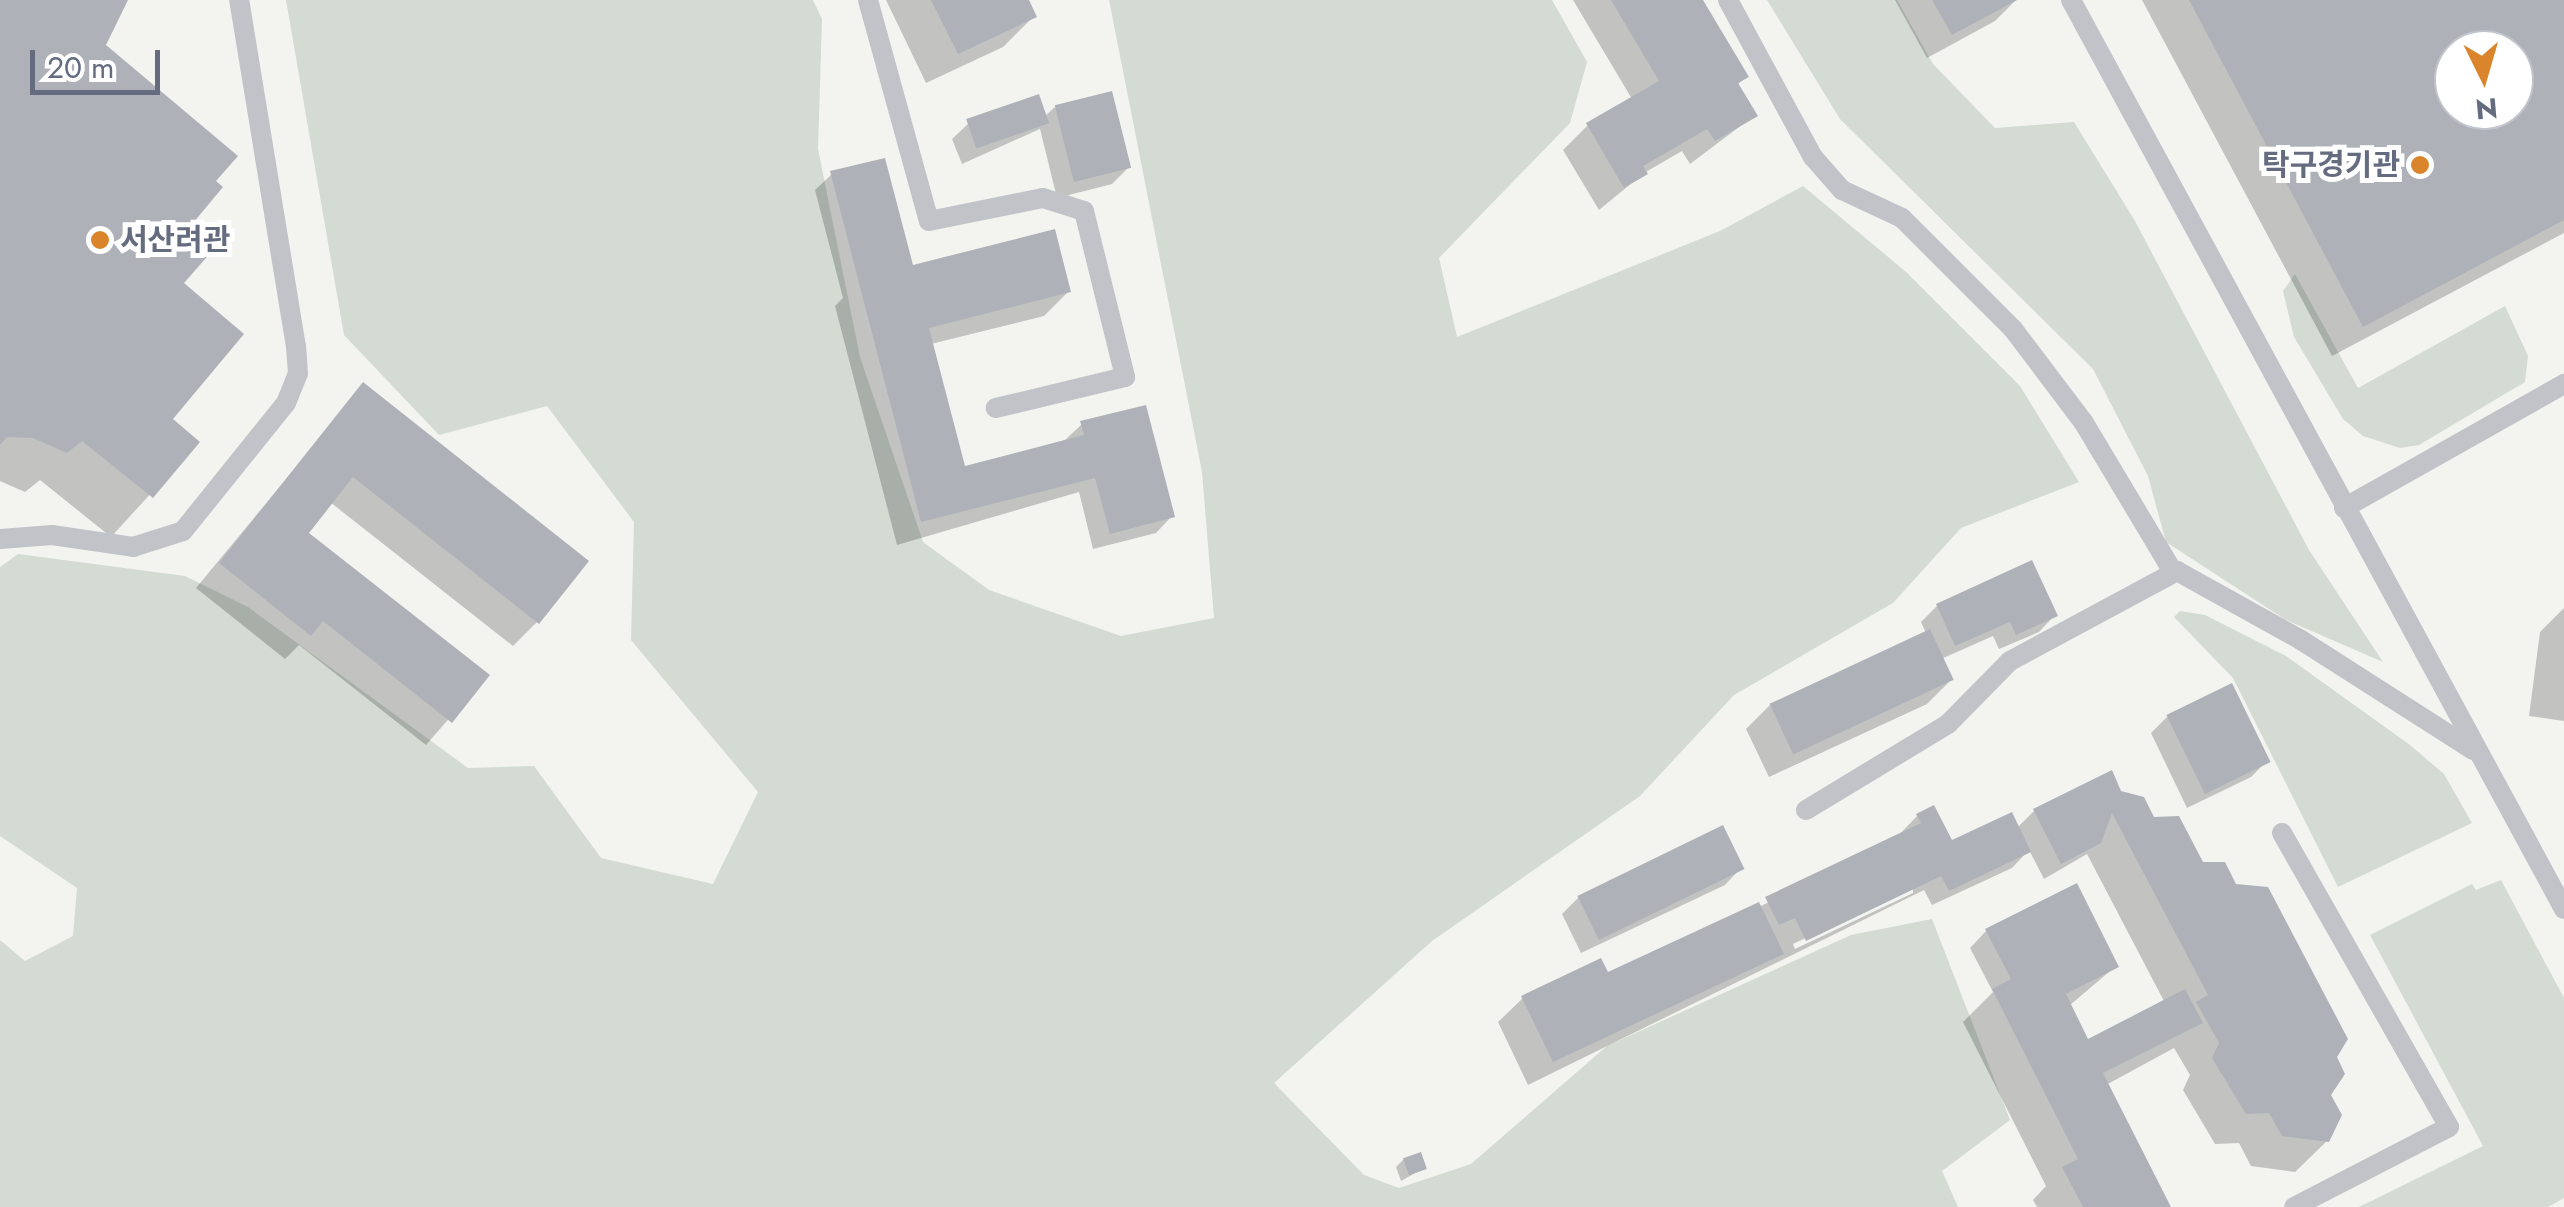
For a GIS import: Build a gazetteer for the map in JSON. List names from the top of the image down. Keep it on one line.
{"places":["탁구경기관","서산려관"],"scale_bar":"20 m","north":"bottom"}
